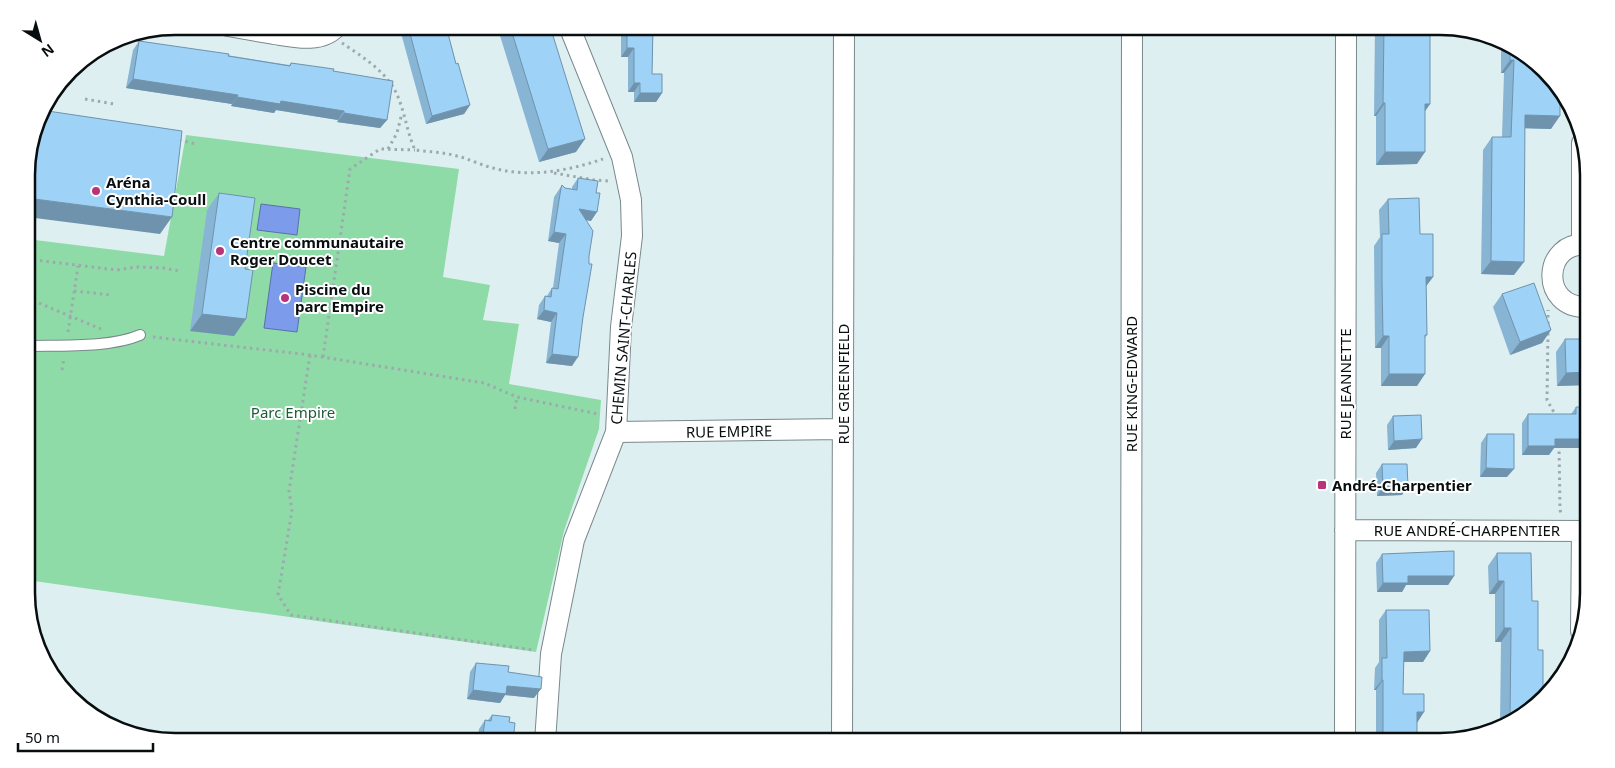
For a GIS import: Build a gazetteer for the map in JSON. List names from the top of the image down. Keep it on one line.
{"streets":{"street":["CHEMIN SAINT-CHARLES","RUE GREENFIELD","RUE KING-EDWARD","RUE JEANNETTE","RUE EMPIRE","RUE ANDRÉ-CHARPENTIER"]},"crossings":[["CHEMIN SAINT-CHARLES","RUE EMPIRE"],["RUE GREENFIELD","RUE EMPIRE"],["RUE JEANNETTE","RUE ANDRÉ-CHARPENTIER"]],"parks":["Parc Empire"],"places":{"other":["Aréna Cynthia-Coull","Centre communautaire Roger Doucet","Piscine du parc Empire"],"transit":["André-Charpentier"]},"scale_bar":"50 m","north":"bottom right"}
